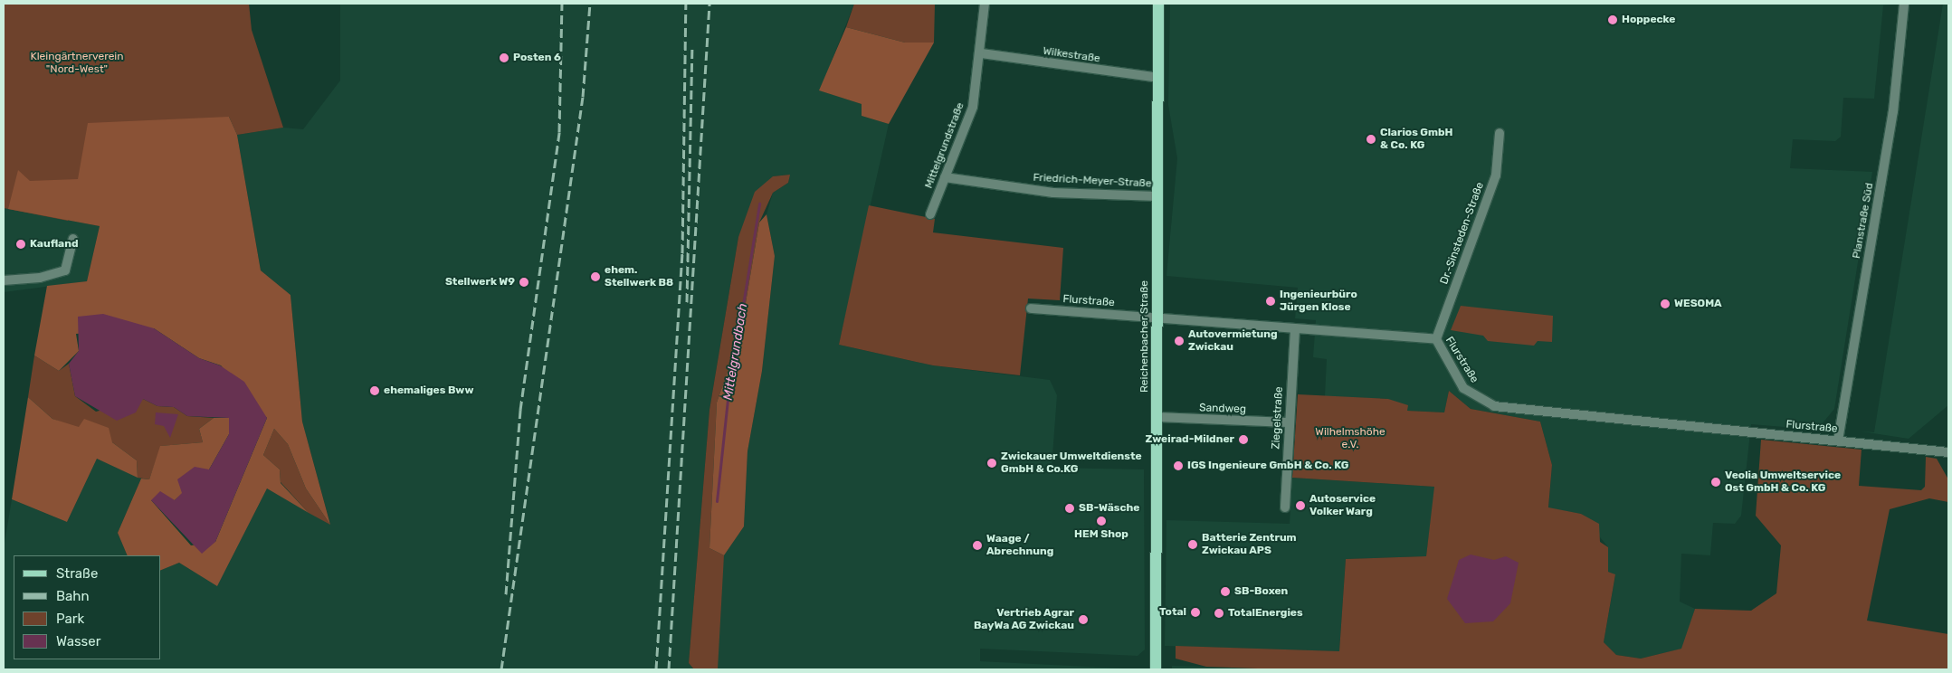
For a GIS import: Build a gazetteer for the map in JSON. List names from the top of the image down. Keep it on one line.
{"streets":{"main road":["Reichenbacher Straße"],"street":["Wilkestraße","Mittelgrundstraße","Friedrich-Meyer-Straße","Planstraße Süd","Dr.-Sinsteden-Straße","Flurstraße","Sandweg","Ziegelstraße"]},"crossings":[["Wilkestraße","Mittelgrundstraße"],["Wilkestraße","Reichenbacher Straße"],["Mittelgrundstraße","Friedrich-Meyer-Straße"],["Friedrich-Meyer-Straße","Reichenbacher Straße"],["Planstraße Süd","Flurstraße"],["Dr.-Sinsteden-Straße","Flurstraße"],["Flurstraße","Reichenbacher Straße"],["Flurstraße","Ziegelstraße"],["Reichenbacher Straße","Sandweg"],["Sandweg","Ziegelstraße"]],"water":["Mittelgrundbach"],"parks":["Kleingärtnerverein \"Nord-West\"","Wilhelmshöhe e.V."],"places":["Hoppecke","Posten 6","Clarios GmbH & Co. KG","Kaufland","ehem. Stellwerk B8","Stellwerk W9","Ingenieurbüro Jürgen Klose","WESOMA","Autovermietung Zwickau","ehemaliges Bww","Zweirad-Mildner","Zwickauer Umweltdienste GmbH & Co.KG","IGS Ingenieure GmbH & Co. KG","Veolia Umweltservice Ost GmbH & Co. KG","Autoservice Volker Warg","SB-Wäsche","HEM Shop","Batterie Zentrum Zwickau APS","Waage / Abrechnung","SB-Boxen","Total","TotalEnergies","Vertrieb Agrar BayWa AG Zwickau"],"legend":["Straße","Bahn","Park","Wasser"]}
